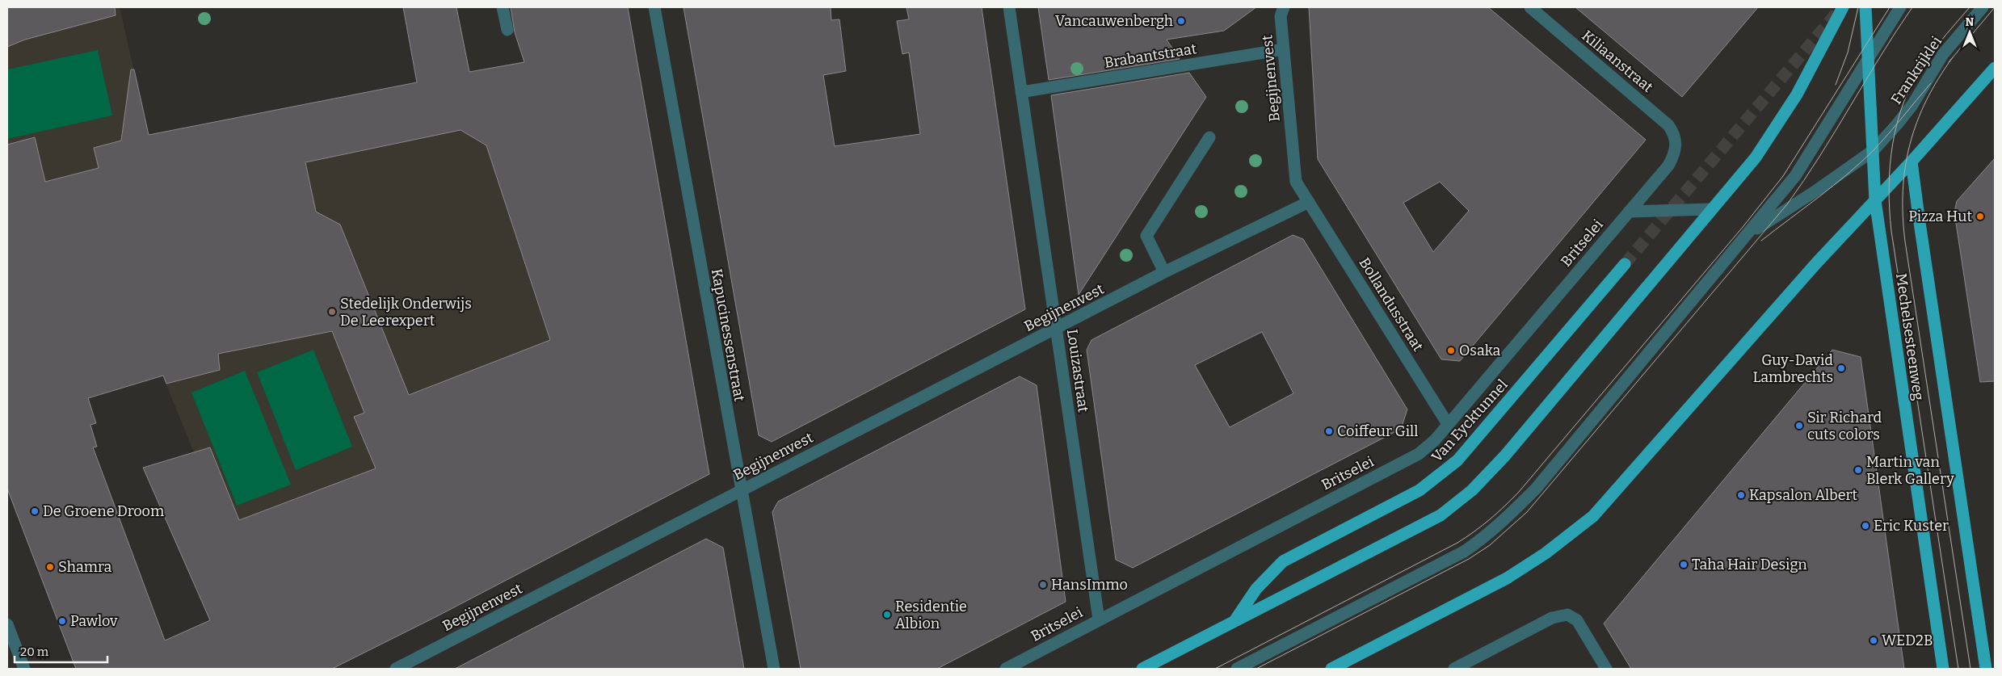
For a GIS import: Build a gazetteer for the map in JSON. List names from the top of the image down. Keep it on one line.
{"streets":{"main road":["Mechelsesteenweg","Van Eycktunnel"],"street":["Brabantstraat","Kiliaanstraat","Frankrijklei","Begijnenvest","Britselei","Bollandusstraat","Kapucinessenstraat","Louizastraat"]},"crossings":[["Brabantstraat","Begijnenvest"],["Brabantstraat","Louizastraat"],["Kiliaanstraat","Britselei"],["Frankrijklei","Mechelsesteenweg"],["Begijnenvest","Bollandusstraat"],["Begijnenvest","Kapucinessenstraat"],["Begijnenvest","Louizastraat"],["Britselei","Bollandusstraat"],["Britselei","Louizastraat"]],"places":["Vancauwenbergh","Pizza Hut","Stedelijk Onderwijs De Leerexpert","Osaka","Guy-David Lambrechts","Sir Richard cuts colors","Coiffeur Gill","Martin van Blerk Gallery","Kapsalon Albert","De Groene Droom","Eric Kuster","Taha Hair Design","Shamra","HansImmo","Residentie Albion","Pawlov","WED2B"],"scale_bar":"20 m","north":"top"}
